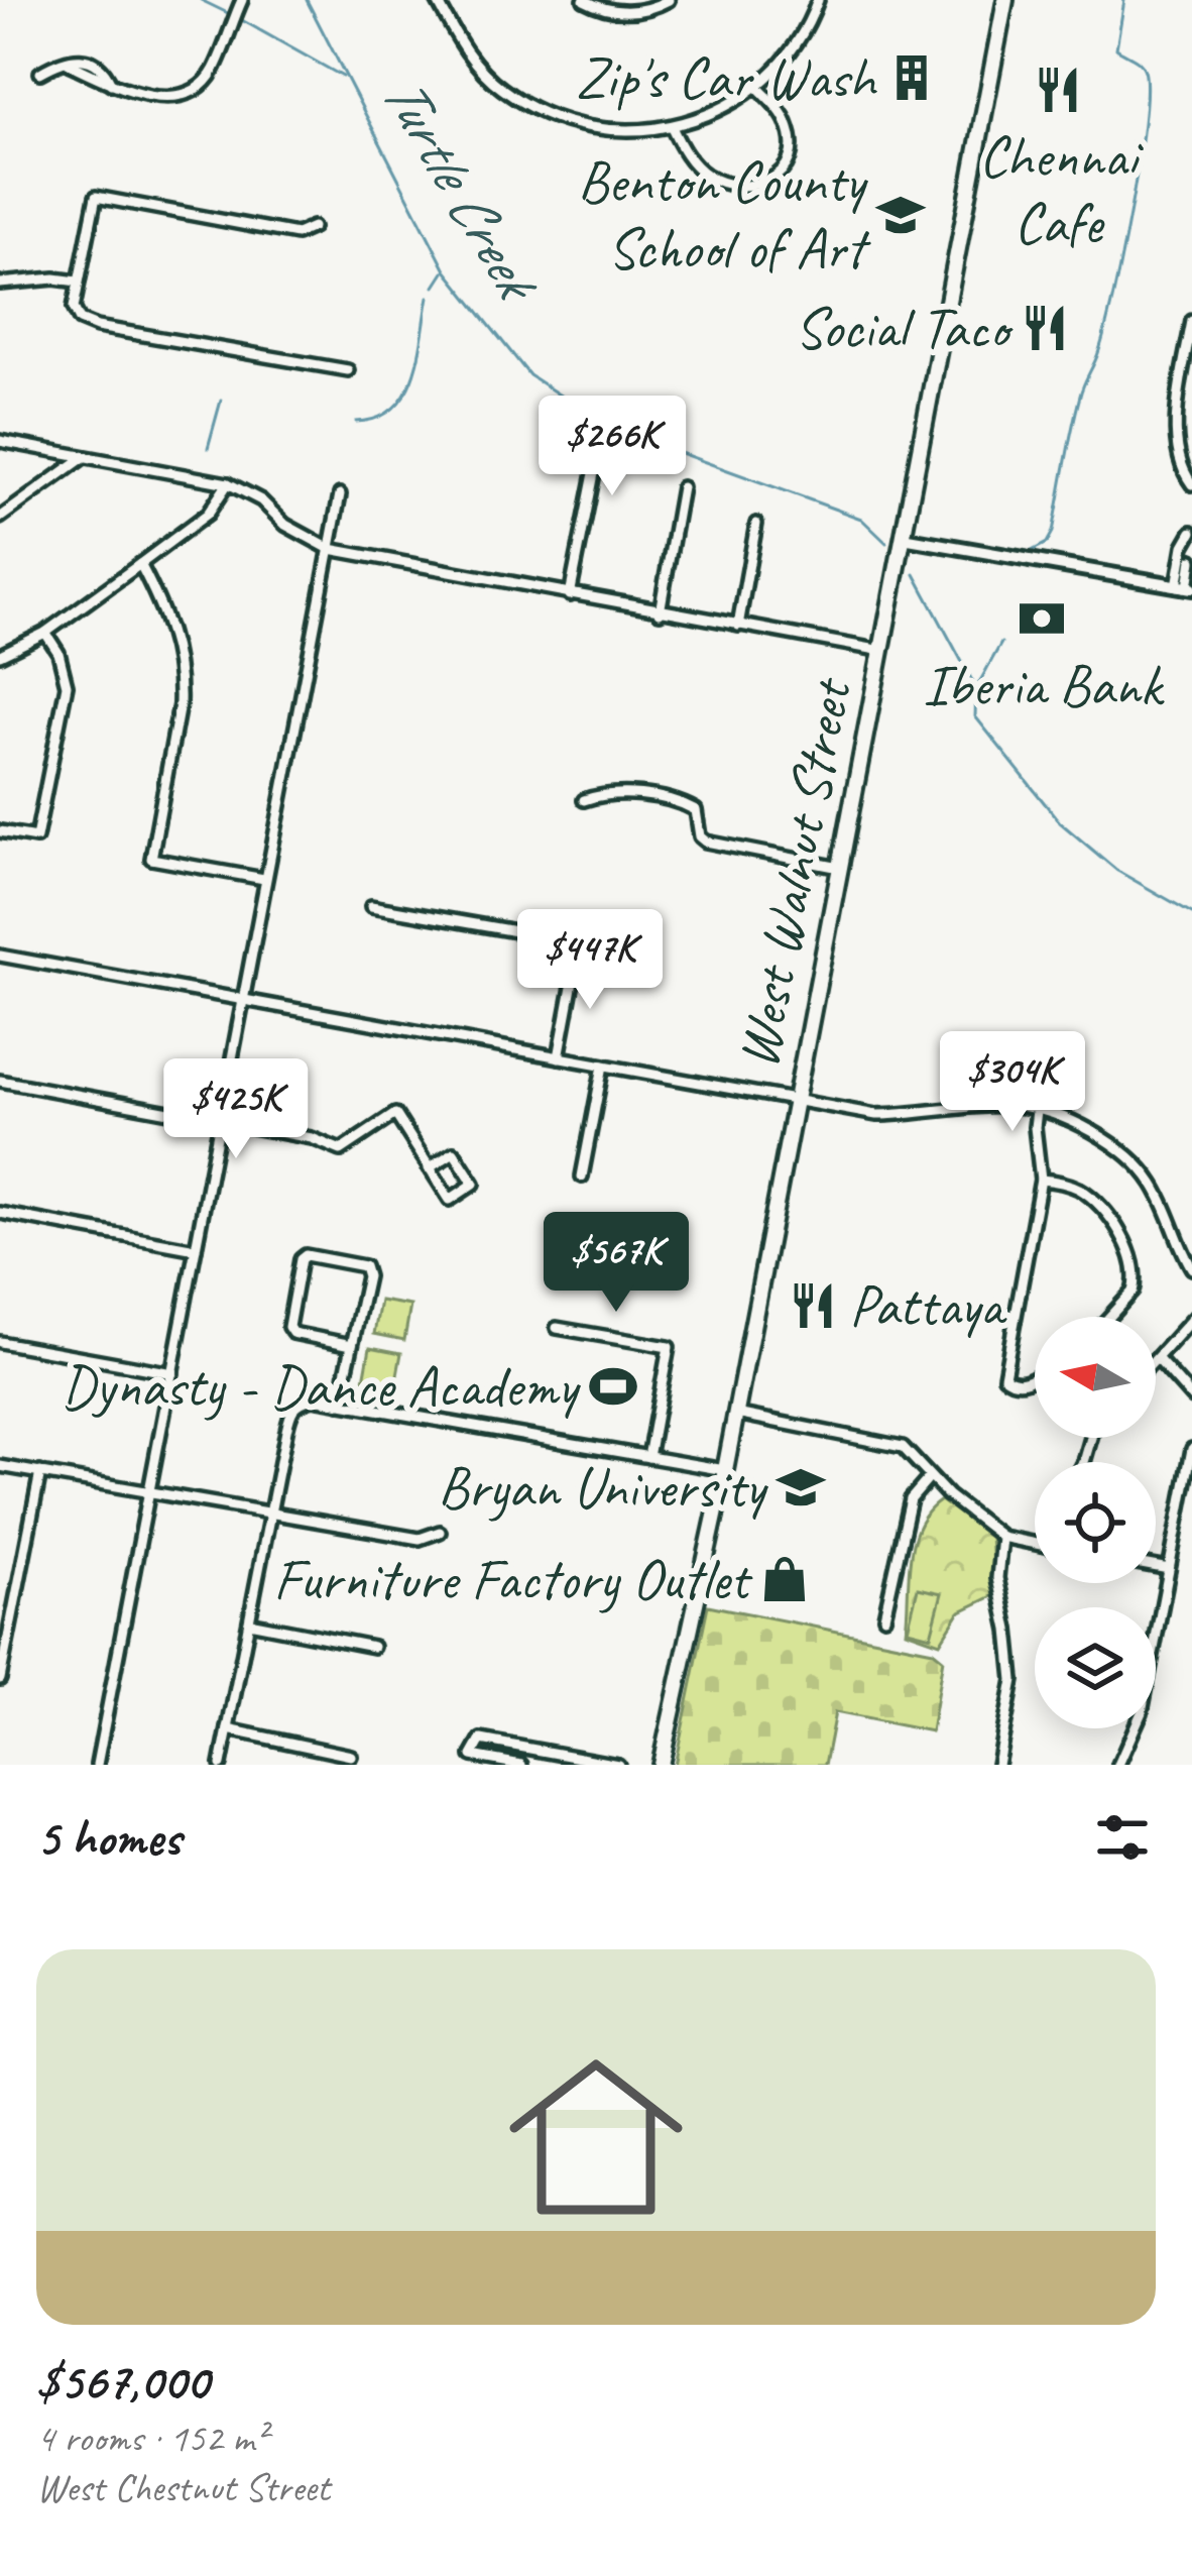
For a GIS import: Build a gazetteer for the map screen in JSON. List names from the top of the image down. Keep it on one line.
{"streets":{"main road":["West Walnut Street"]},"water":["Turtle Creek"],"places":{"building":["Zip's Car Wash"],"restaurant":["Chennai Cafe","Social Taco","Pattaya"],"school or university":["Benton County School of Art","Bryan University"],"bank":["Iberia Bank"],"sports":["Dynasty - Dance Academy"],"shop":["Furniture Factory Outlet"]},"north":"left","page":{"price":["$266K","$447K","$304K","$425K","$567K"],"heading":"5 homes","list":[{"name":"$567,000","note":"4 rooms · 152 m² · West Chestnut Street"}]}}
